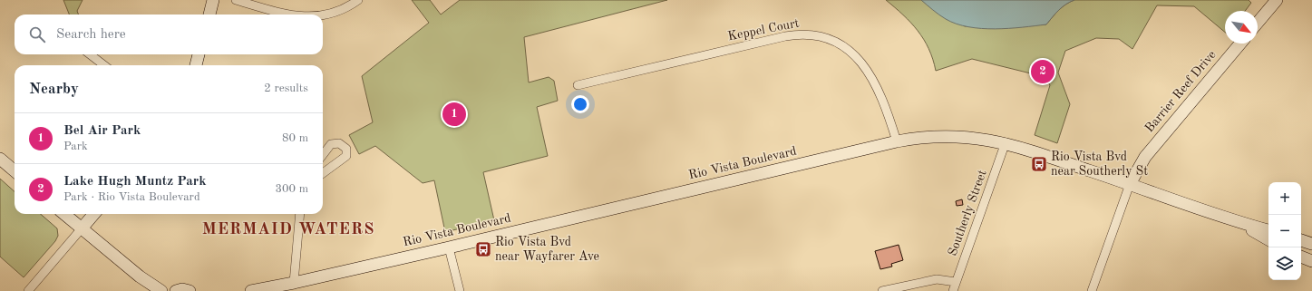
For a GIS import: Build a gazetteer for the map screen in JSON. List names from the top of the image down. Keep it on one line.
{"streets":{"street":["Keppel Court","Barrier Reef Drive","Rio Vista Boulevard","Southerly Street"]},"crossings":[["Keppel Court","Rio Vista Boulevard"],["Barrier Reef Drive","Rio Vista Boulevard"],["Rio Vista Boulevard","Southerly Street"]],"districts":["MERMAID WATERS"],"places":{"bus stop":["Rio Vista Bvd near Southerly St","Rio Vista Bvd near Wayfarer Ave"]},"north":"bottom right","page":{"search":"Search here","pins":["2","1"],"heading":["Nearby","2 results"],"list":[{"mark":"1","name":"Bel Air Park","note":"Park","value":"80 m"},{"mark":"2","name":"Lake Hugh Muntz Park","note":"Park · Rio Vista Boulevard","value":"300 m"}],"map_buttons":["+","−"]}}
